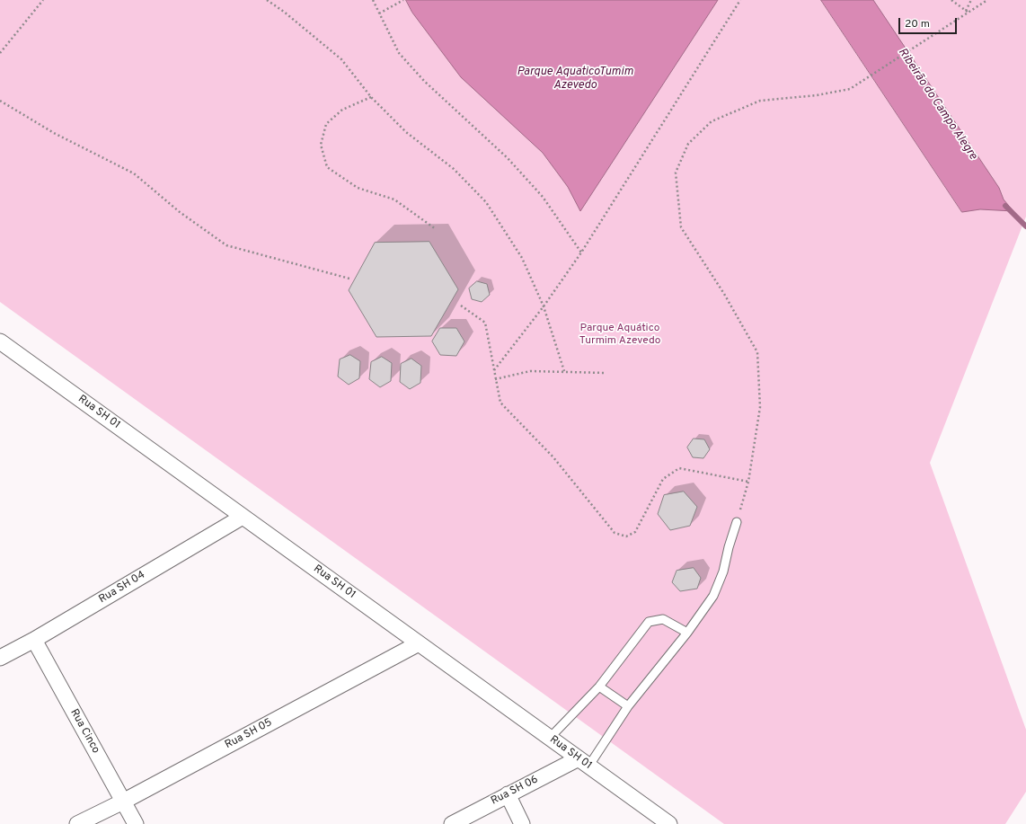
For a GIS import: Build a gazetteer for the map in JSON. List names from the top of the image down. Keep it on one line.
{"streets":{"street":["Rua SH 01","Rua SH 04","Rua Cinco","Rua SH 05","Rua SH 06"]},"crossings":[["Rua SH 01","Rua SH 04"],["Rua SH 01","Rua SH 05"],["Rua SH 01","Rua SH 06"],["Rua SH 04","Rua Cinco"],["Rua Cinco","Rua SH 05"]],"water":["Parque AquaticoTumim Azevedo","Ribeirão do Campo Alegre"],"parks":["Parque Aquático Turmim Azevedo"],"scale_bar":"20 m"}
